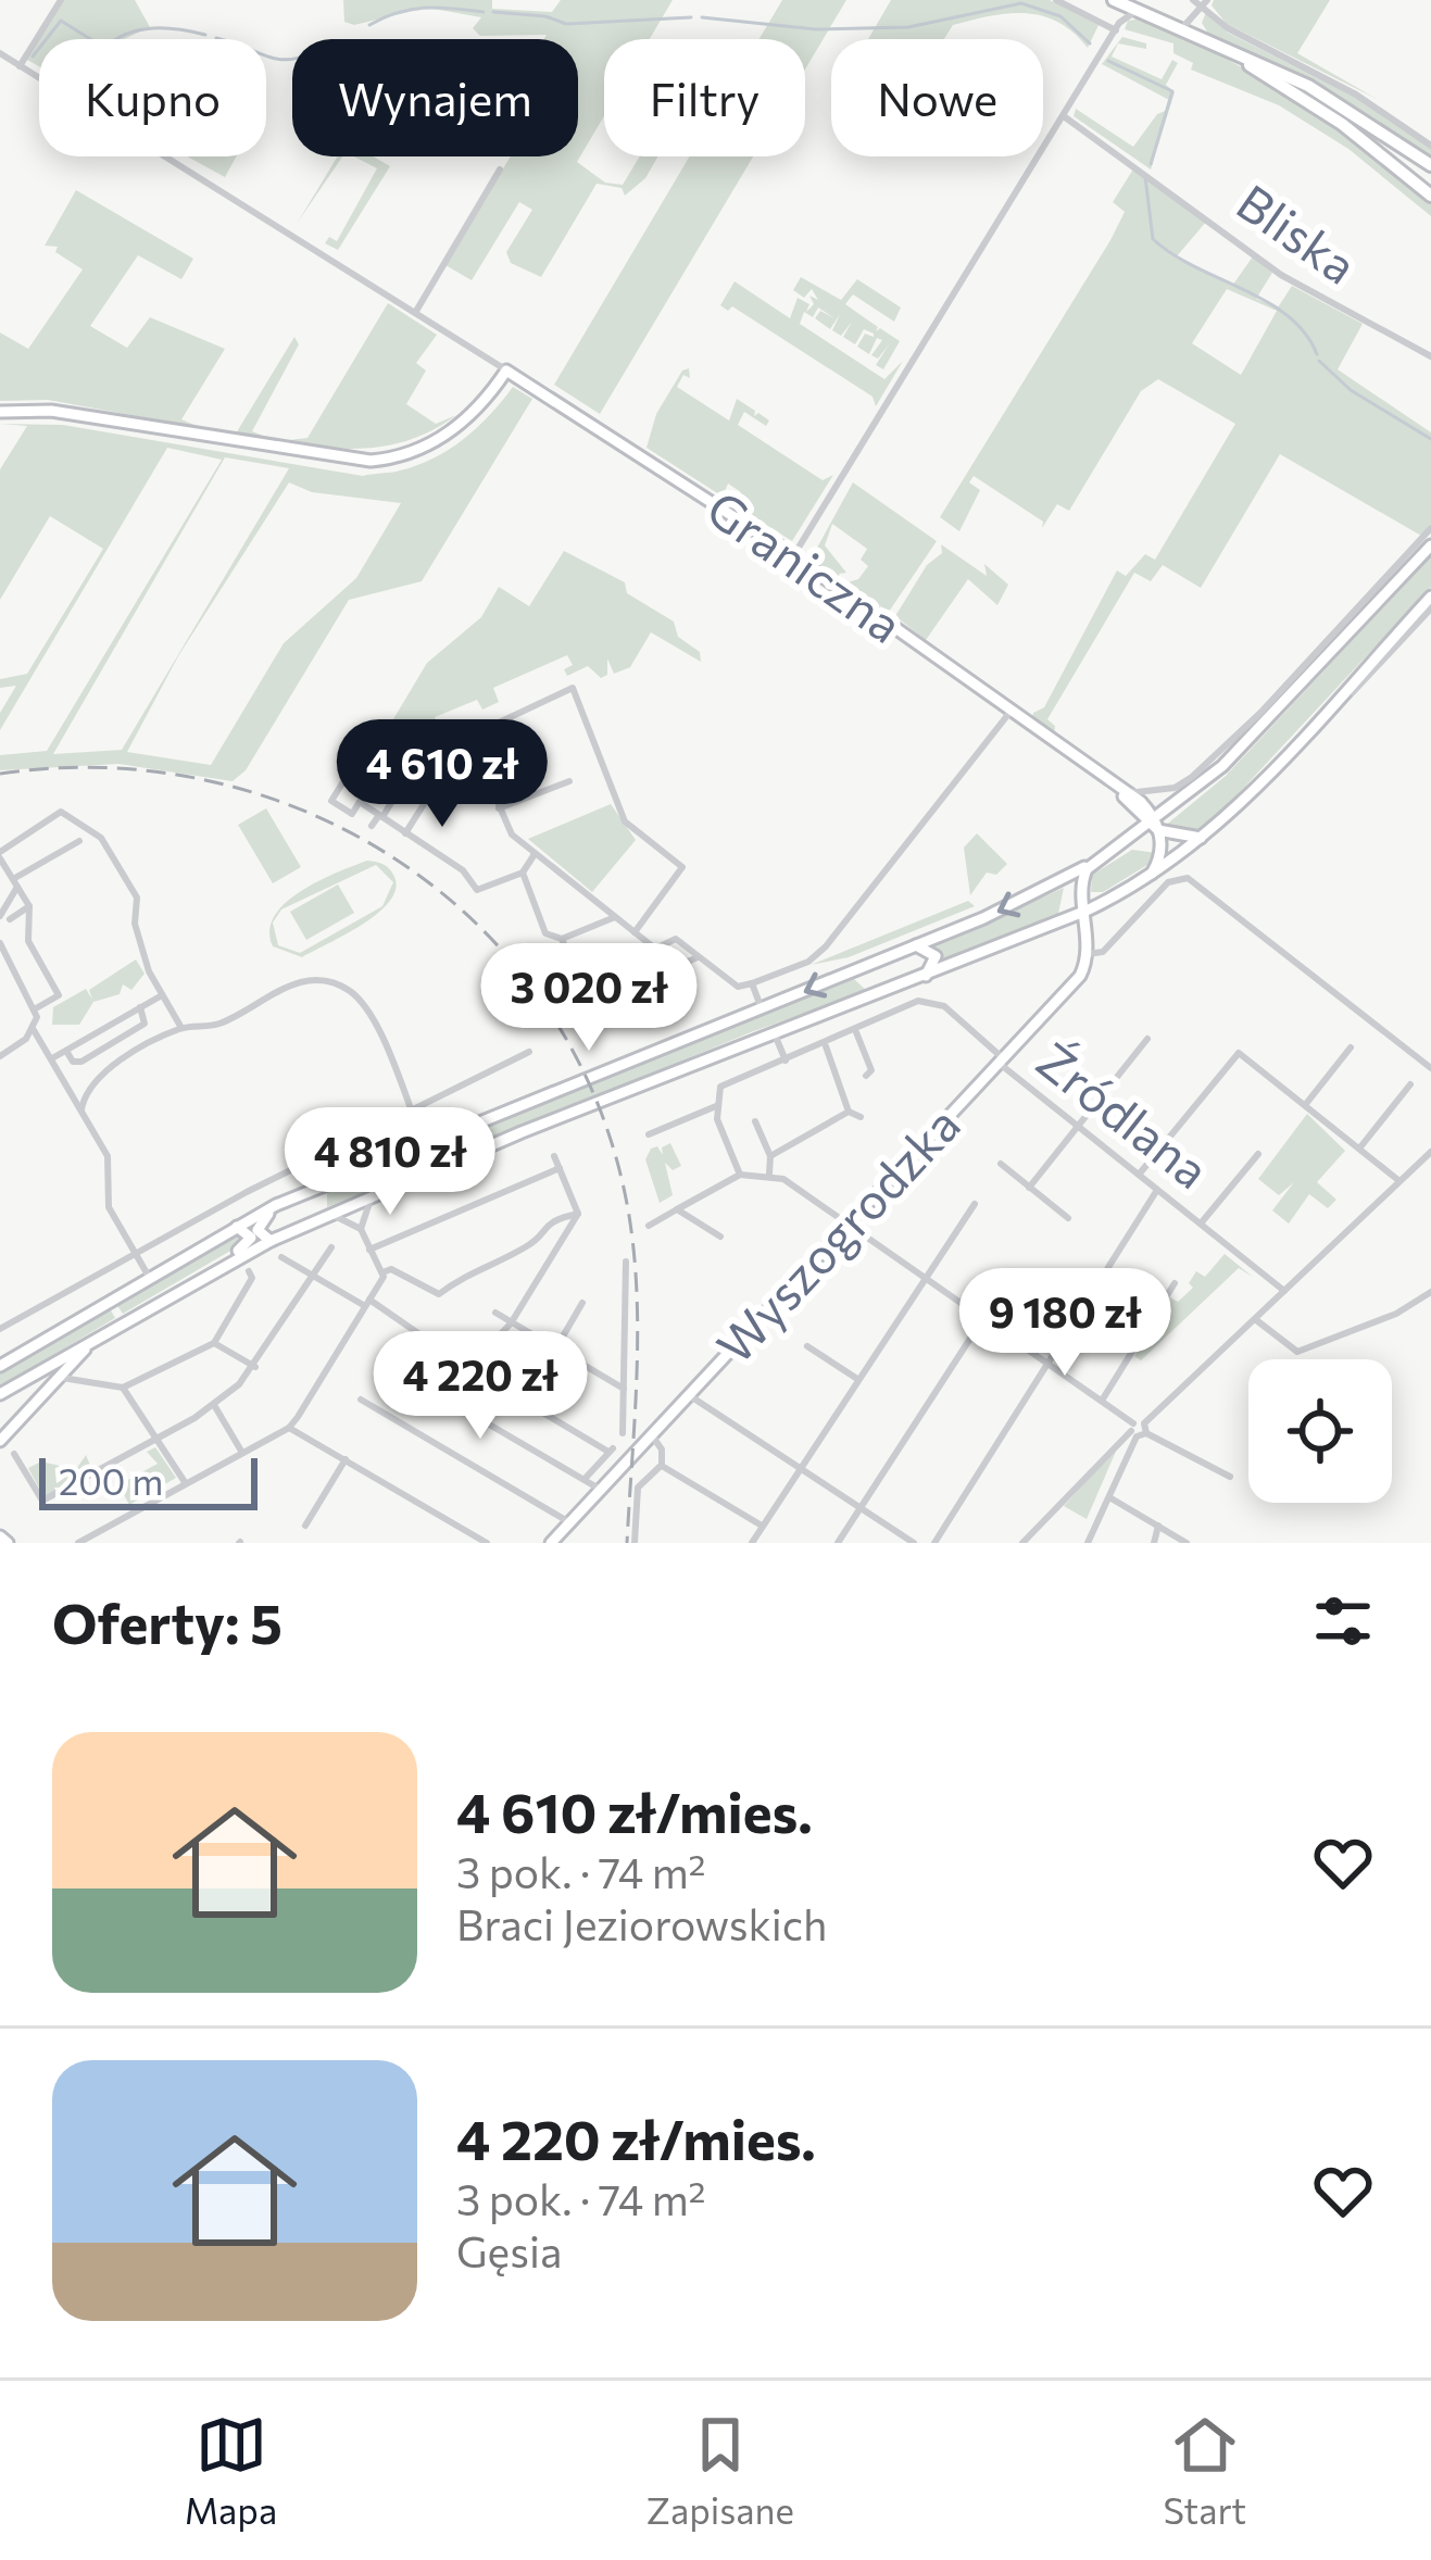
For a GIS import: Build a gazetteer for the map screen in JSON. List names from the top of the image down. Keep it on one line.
{"streets":{"main road":["Graniczna","Wyszogrodzka"],"street":["Bliska","Źródlana"]},"crossings":[["Źródlana","Wyszogrodzka"]],"scale_bar":"200 m","page":{"chip":["Kupno","Wynajem","Filtry","Nowe"],"price":["4 610 zł","3 020 zł","4 810 zł","9 180 zł","4 220 zł"],"scale":"200 m","heading":"Oferty: 5","list":[{"name":"4 610 zł/mies.","note":"3 pok. · 74 m² · Braci Jeziorowskich"},{"name":"4 220 zł/mies.","note":"3 pok. · 74 m² · Gęsia"}],"tabs":["Mapa","Zapisane","Start"]}}
